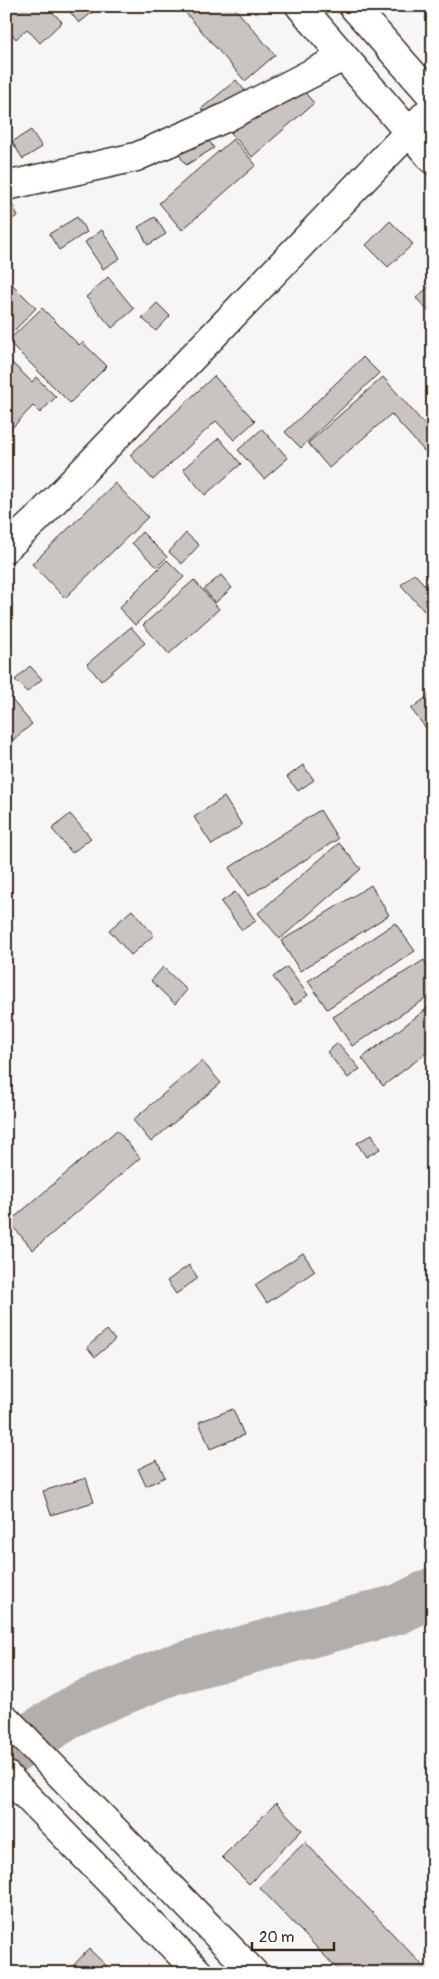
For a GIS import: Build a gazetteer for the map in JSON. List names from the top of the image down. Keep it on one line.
{"scale_bar":"20 m"}
